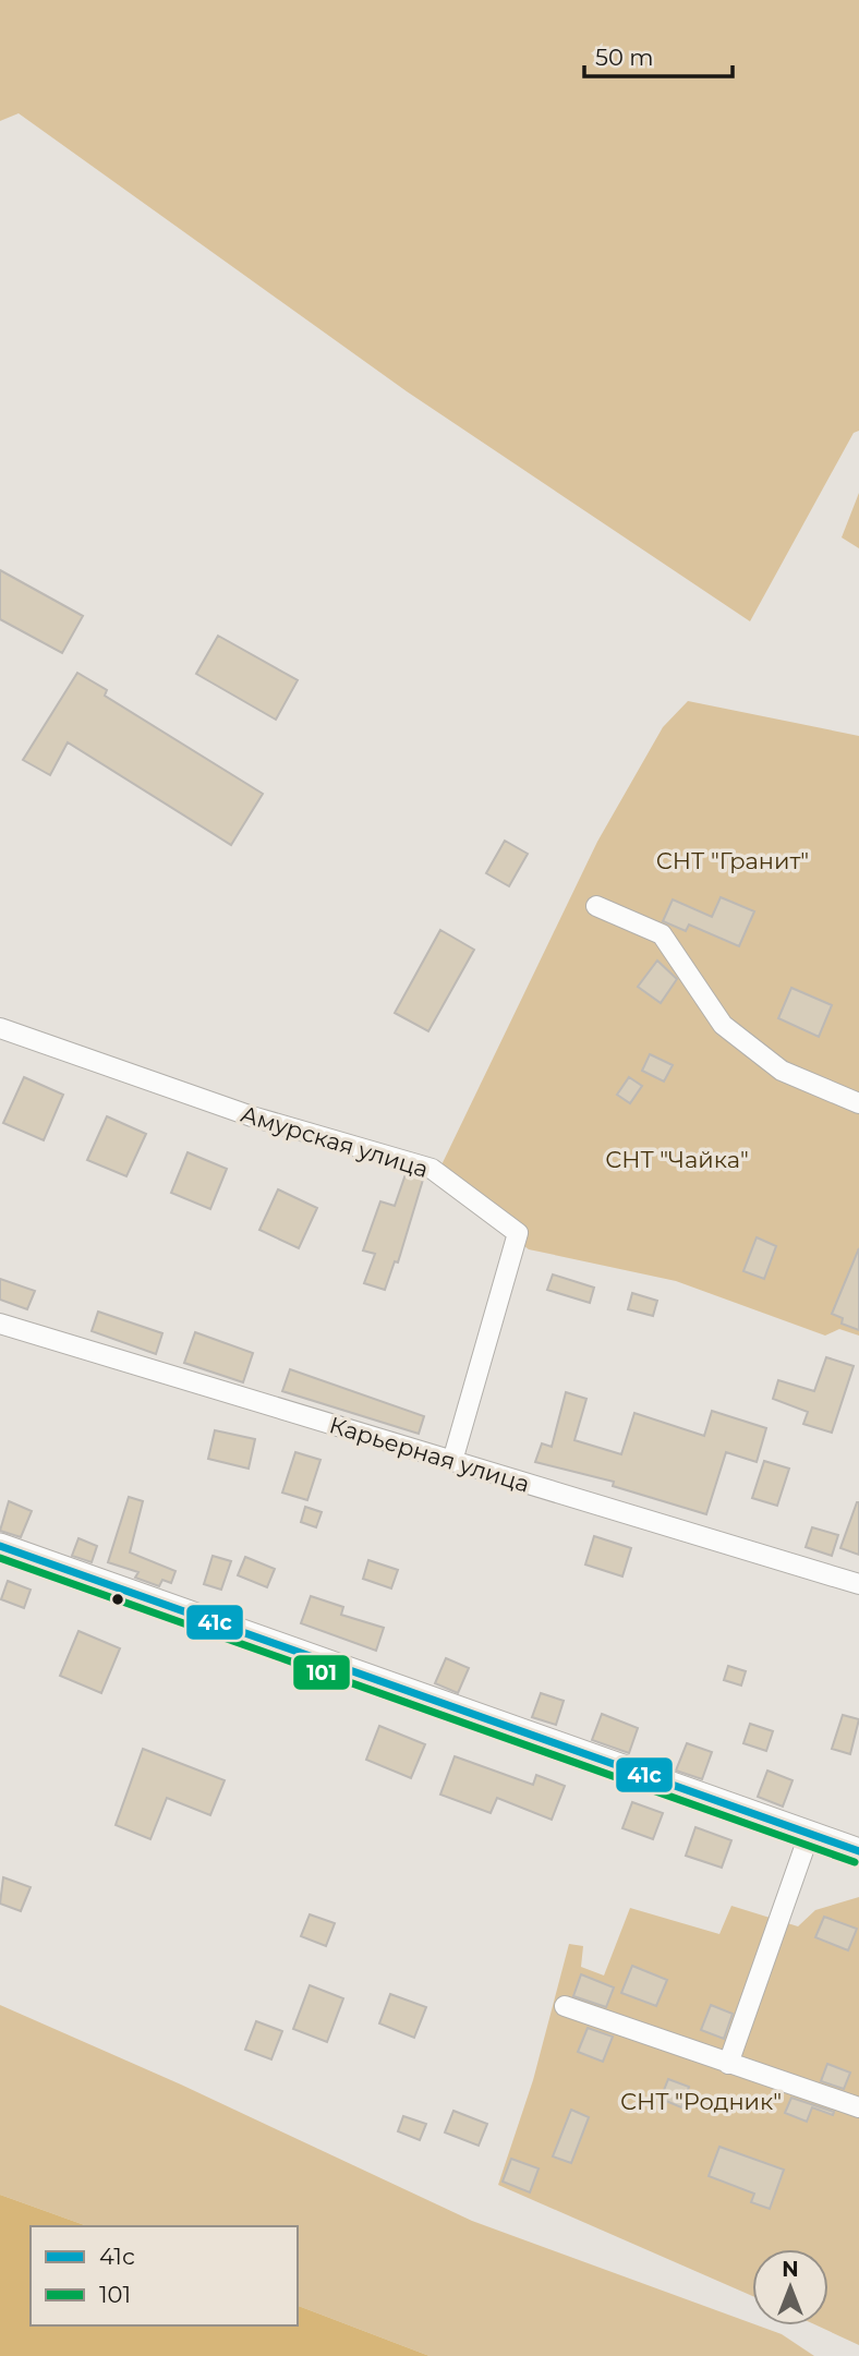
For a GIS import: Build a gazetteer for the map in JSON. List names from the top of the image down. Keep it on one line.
{"streets":{"street":["Амурская улица","Карьерная улица"]},"crossings":[["Амурская улица","Карьерная улица"]],"parks":["СНТ \"Гранит\"","СНТ \"Чайка\"","СНТ \"Родник\""],"lines":["transit line 41с","transit line 101"],"legend":["41с","101"],"scale_bar":"50 m","north":"top"}
